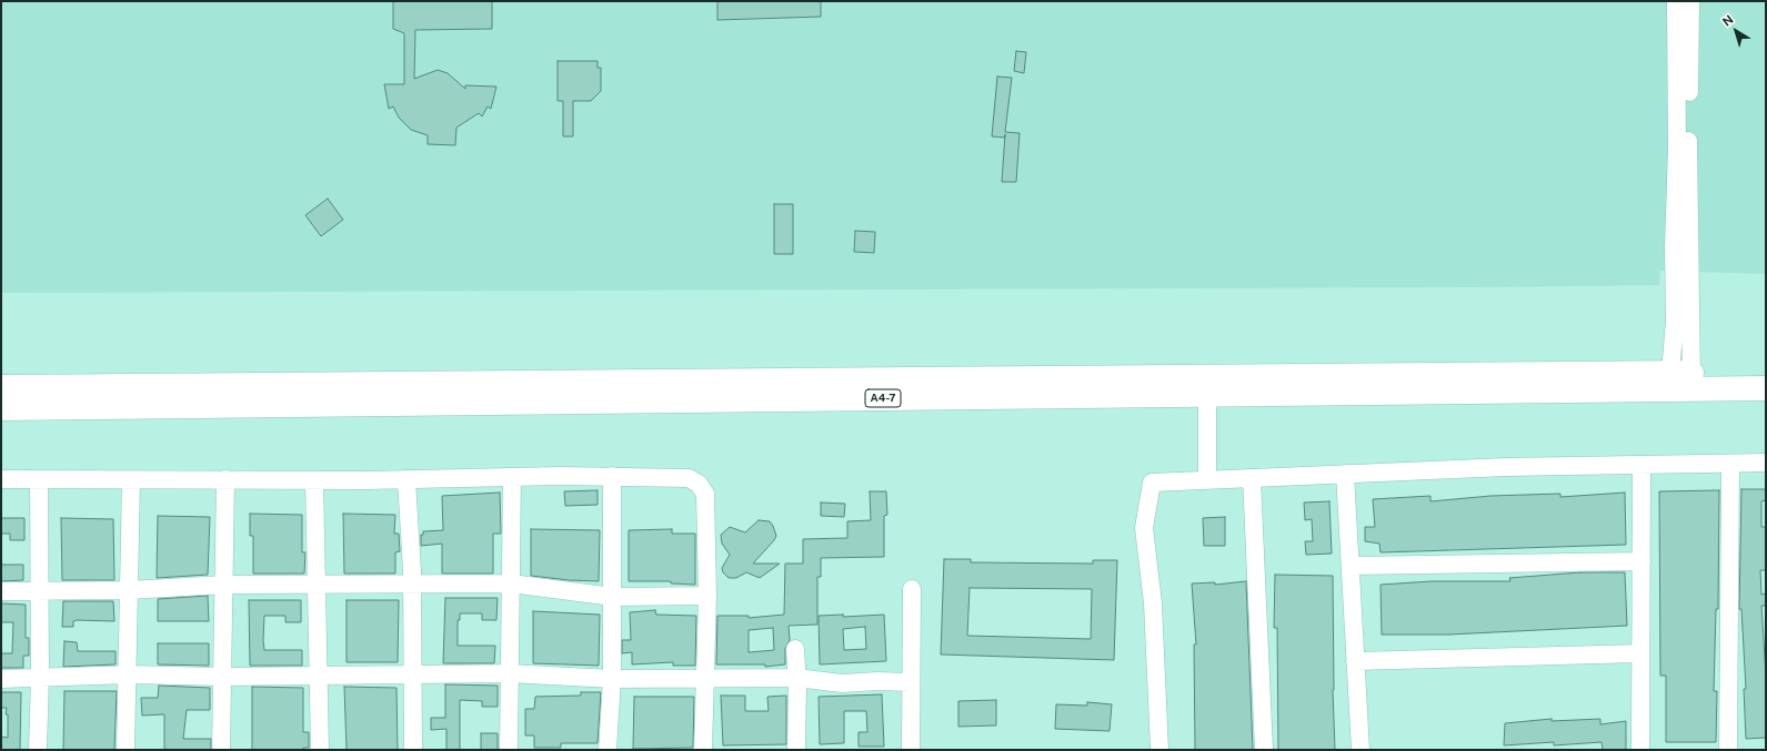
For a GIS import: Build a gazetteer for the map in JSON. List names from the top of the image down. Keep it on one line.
{"streets":{"highway":["A4-7"]},"north":"top left"}
